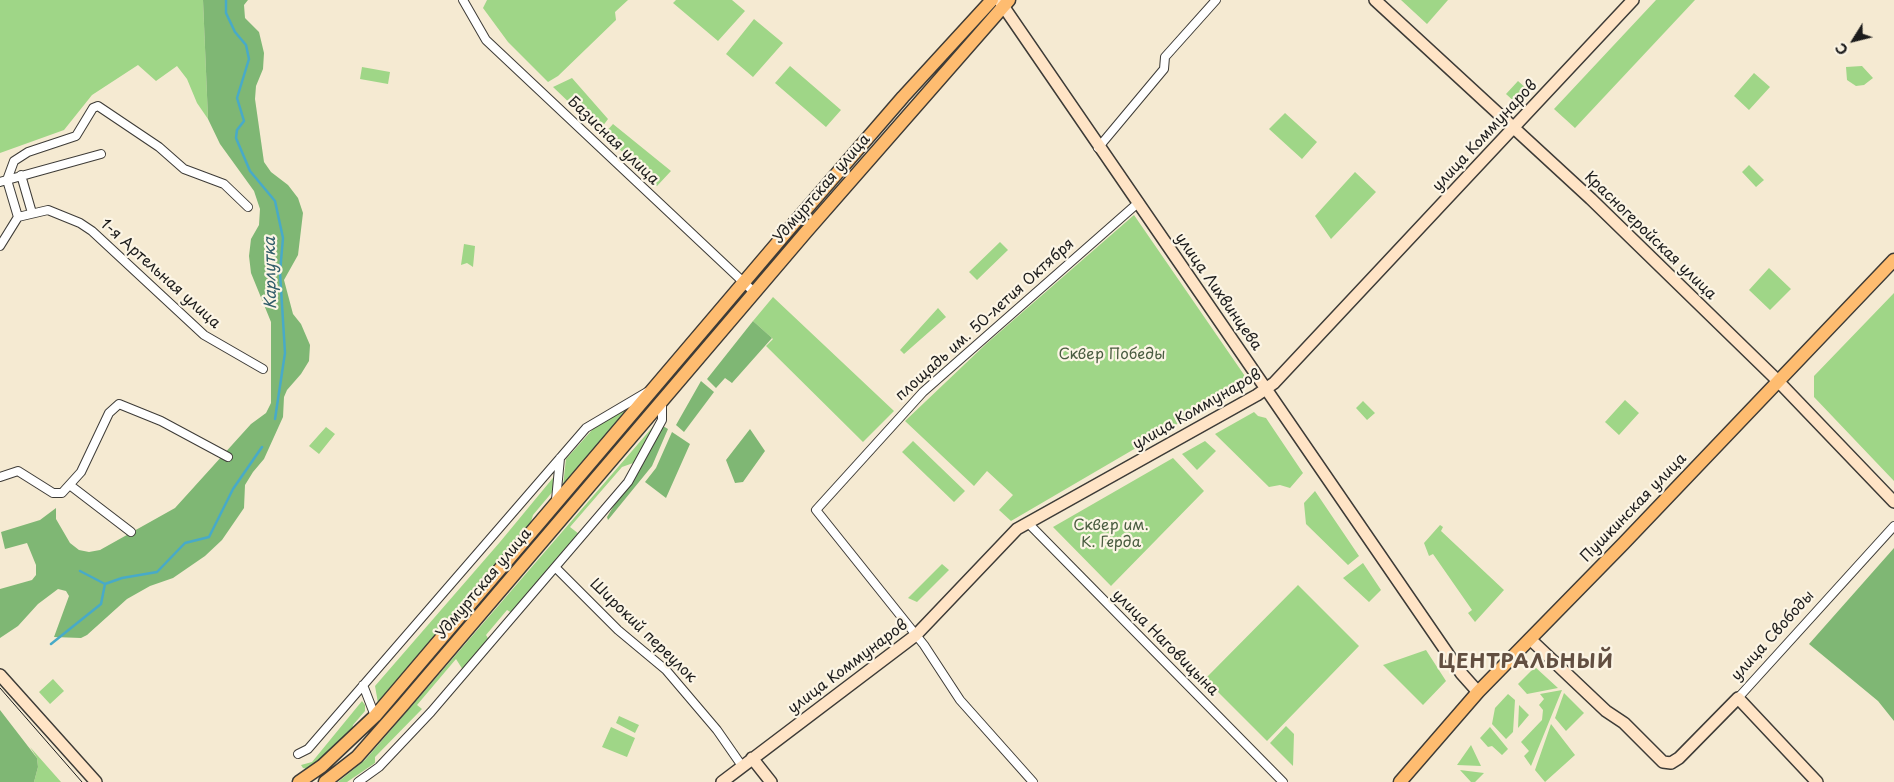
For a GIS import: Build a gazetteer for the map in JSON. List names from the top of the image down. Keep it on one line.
{"streets":{"main road":["Удмуртская улица","Пушкинская улица"],"street":["улица Коммунаров","Базисная улица","Красногеройская улица","1-я Артельная улица","улица Лихвинцева","площадь им. 50-летия Октября","Широкий переулок","улица Свободы","улица Наговицына"]},"crossings":[["улица Коммунаров","Красногеройская улица"],["улица Коммунаров","улица Лихвинцева"],["улица Коммунаров","площадь им. 50-летия Октября"],["улица Коммунаров","Широкий переулок"],["улица Коммунаров","улица Наговицына"],["Базисная улица","Удмуртская улица"],["Удмуртская улица","улица Лихвинцева"],["Красногеройская улица","Пушкинская улица"],["улица Лихвинцева","площадь им. 50-летия Октября"],["улица Лихвинцева","Пушкинская улица"],["Пушкинская улица","улица Свободы"]],"districts":["ЦЕНТРАЛЬНЫЙ"],"water":["Карлутка"],"parks":["Сквер Победы","Сквер им. К. Герда"],"north":"bottom left"}
